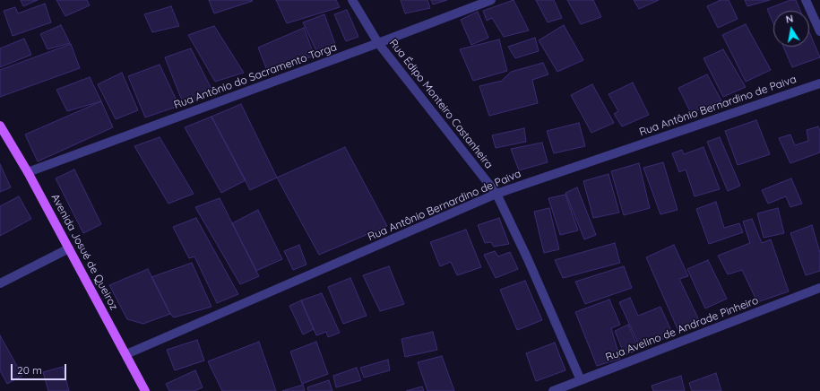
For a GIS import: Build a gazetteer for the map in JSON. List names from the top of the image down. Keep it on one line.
{"streets":{"main road":["Avenida Josué de Queiroz"],"street":["Rua Antônio do Sacramento Torga","Rua Édipo Monteiro Castanheira","Rua Antônio Bernardino de Paiva","Rua Avelino de Andrade Pinheiro"]},"crossings":[["Rua Antônio do Sacramento Torga","Rua Édipo Monteiro Castanheira"],["Rua Antônio do Sacramento Torga","Avenida Josué de Queiroz"],["Rua Édipo Monteiro Castanheira","Rua Antônio Bernardino de Paiva"],["Rua Édipo Monteiro Castanheira","Rua Avelino de Andrade Pinheiro"],["Rua Antônio Bernardino de Paiva","Avenida Josué de Queiroz"]],"scale_bar":"20 m","north":"top"}
